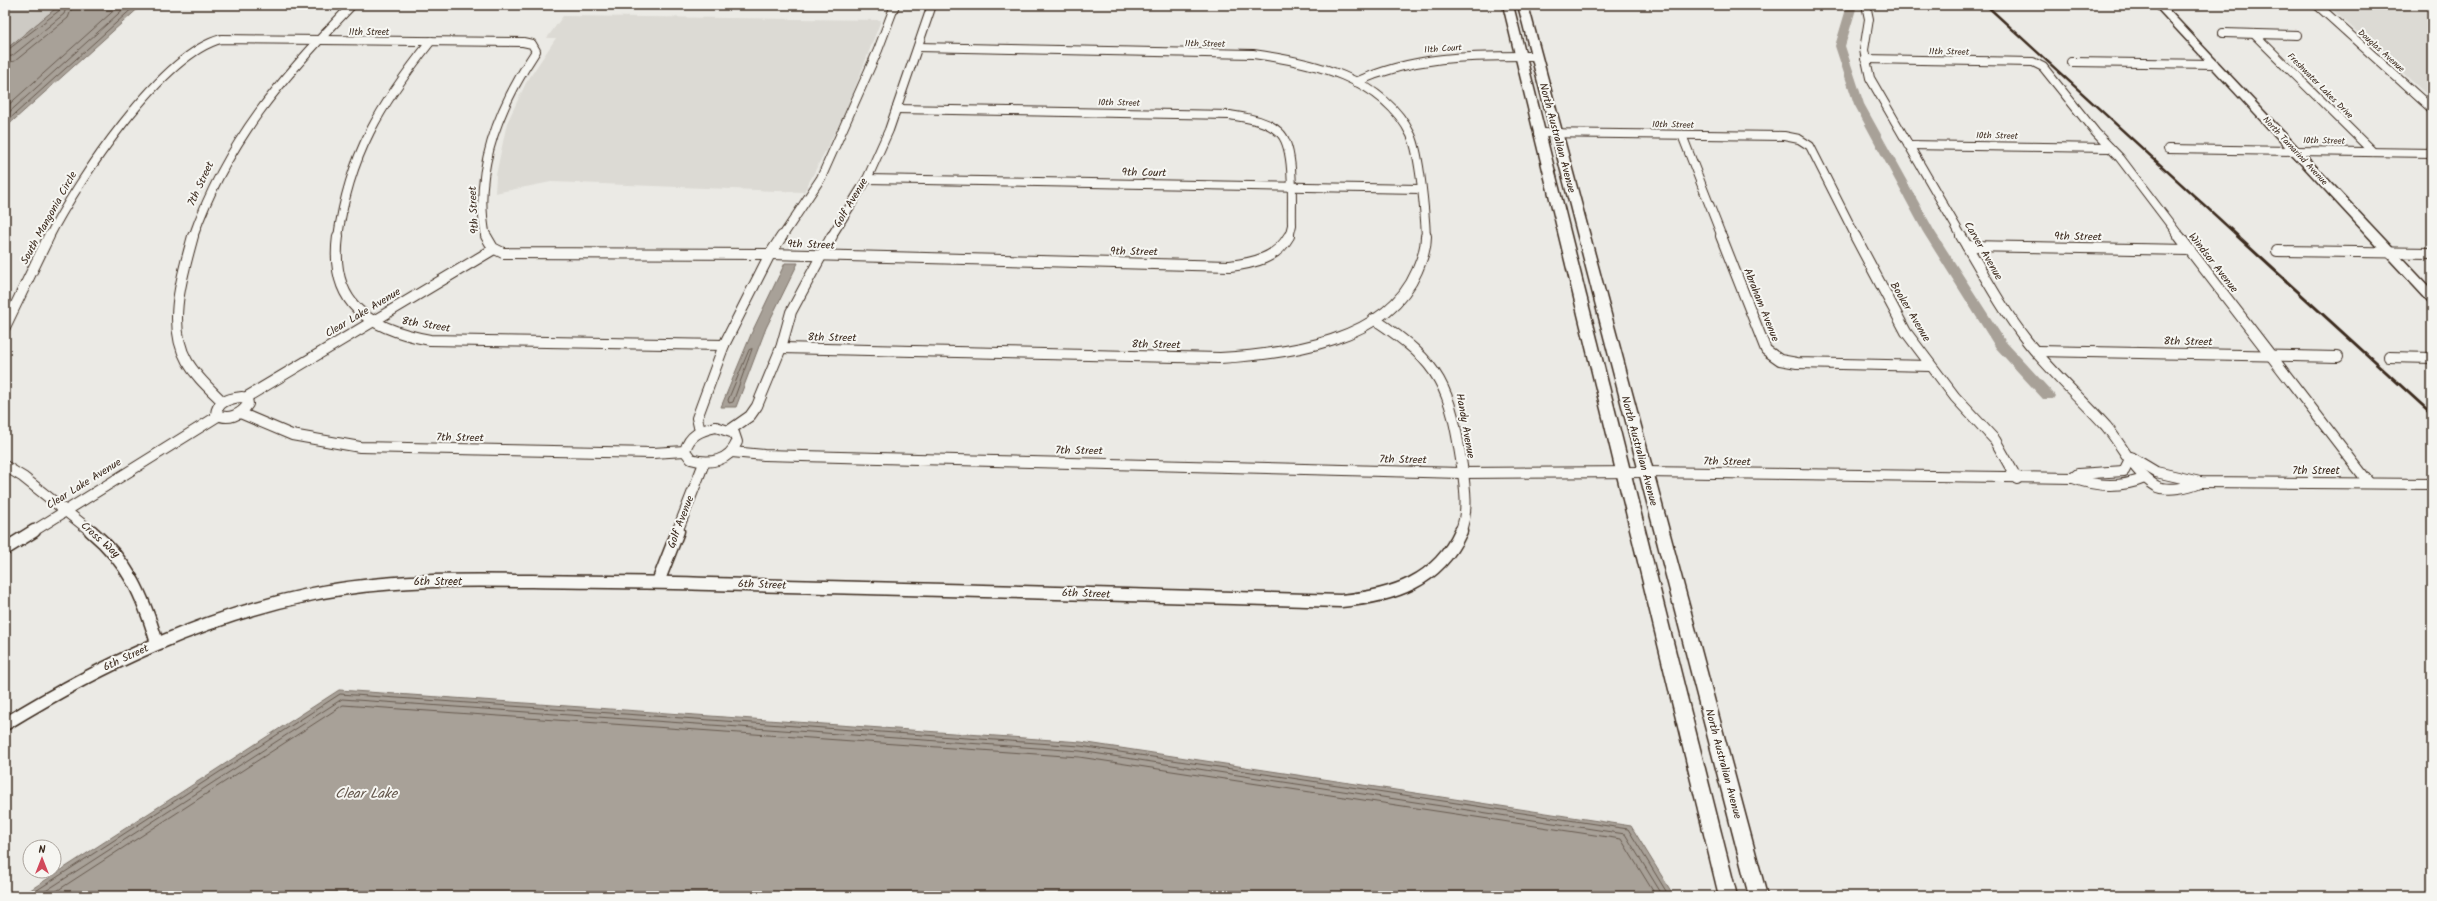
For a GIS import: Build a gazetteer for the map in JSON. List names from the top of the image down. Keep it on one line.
{"streets":{"main road":["North Australian Avenue","North Tamarind Avenue"],"street":["11th Street","11th Court","Douglas Avenue","Freshwater Lakes Drive","10th Street","9th Court","7th Street","Golf Avenue","9th Street","South Mangonia Circle","Carver Avenue","Windsor Avenue","Abraham Avenue","Booker Avenue","Clear Lake Avenue","8th Street","Handy Avenue","Cross Way","6th Street"]},"crossings":[["11th Street","11th Court"],["11th Street","9th Court"],["11th Street","7th Street"],["11th Street","Golf Avenue"],["11th Street","9th Street"],["11th Street","South Mangonia Circle"],["11th Street","Carver Avenue"],["11th Street","Windsor Avenue"],["11th Street","8th Street"],["11th Court","North Australian Avenue"],["Freshwater Lakes Drive","10th Street"],["10th Street","North Australian Avenue"],["10th Street","North Tamarind Avenue"],["10th Street","9th Court"],["10th Street","Golf Avenue"],["10th Street","9th Street"],["10th Street","Carver Avenue"],["10th Street","Windsor Avenue"],["10th Street","Abraham Avenue"],["10th Street","Booker Avenue"],["North Australian Avenue","7th Street"],["9th Court","Golf Avenue"],["9th Court","9th Street"],["9th Court","8th Street"],["7th Street","Golf Avenue"],["7th Street","Carver Avenue"],["7th Street","Windsor Avenue"],["7th Street","Booker Avenue"],["7th Street","Handy Avenue"],["7th Street","6th Street"],["Golf Avenue","9th Street"],["Golf Avenue","8th Street"],["Golf Avenue","6th Street"],["9th Street","Carver Avenue"],["9th Street","Windsor Avenue"],["9th Street","Clear Lake Avenue"],["Carver Avenue","8th Street"],["Windsor Avenue","8th Street"],["Abraham Avenue","Booker Avenue"],["Clear Lake Avenue","8th Street"],["Clear Lake Avenue","Cross Way"],["8th Street","Handy Avenue"],["Handy Avenue","6th Street"],["Cross Way","6th Street"]],"water":["Clear Lake"],"north":"top"}
